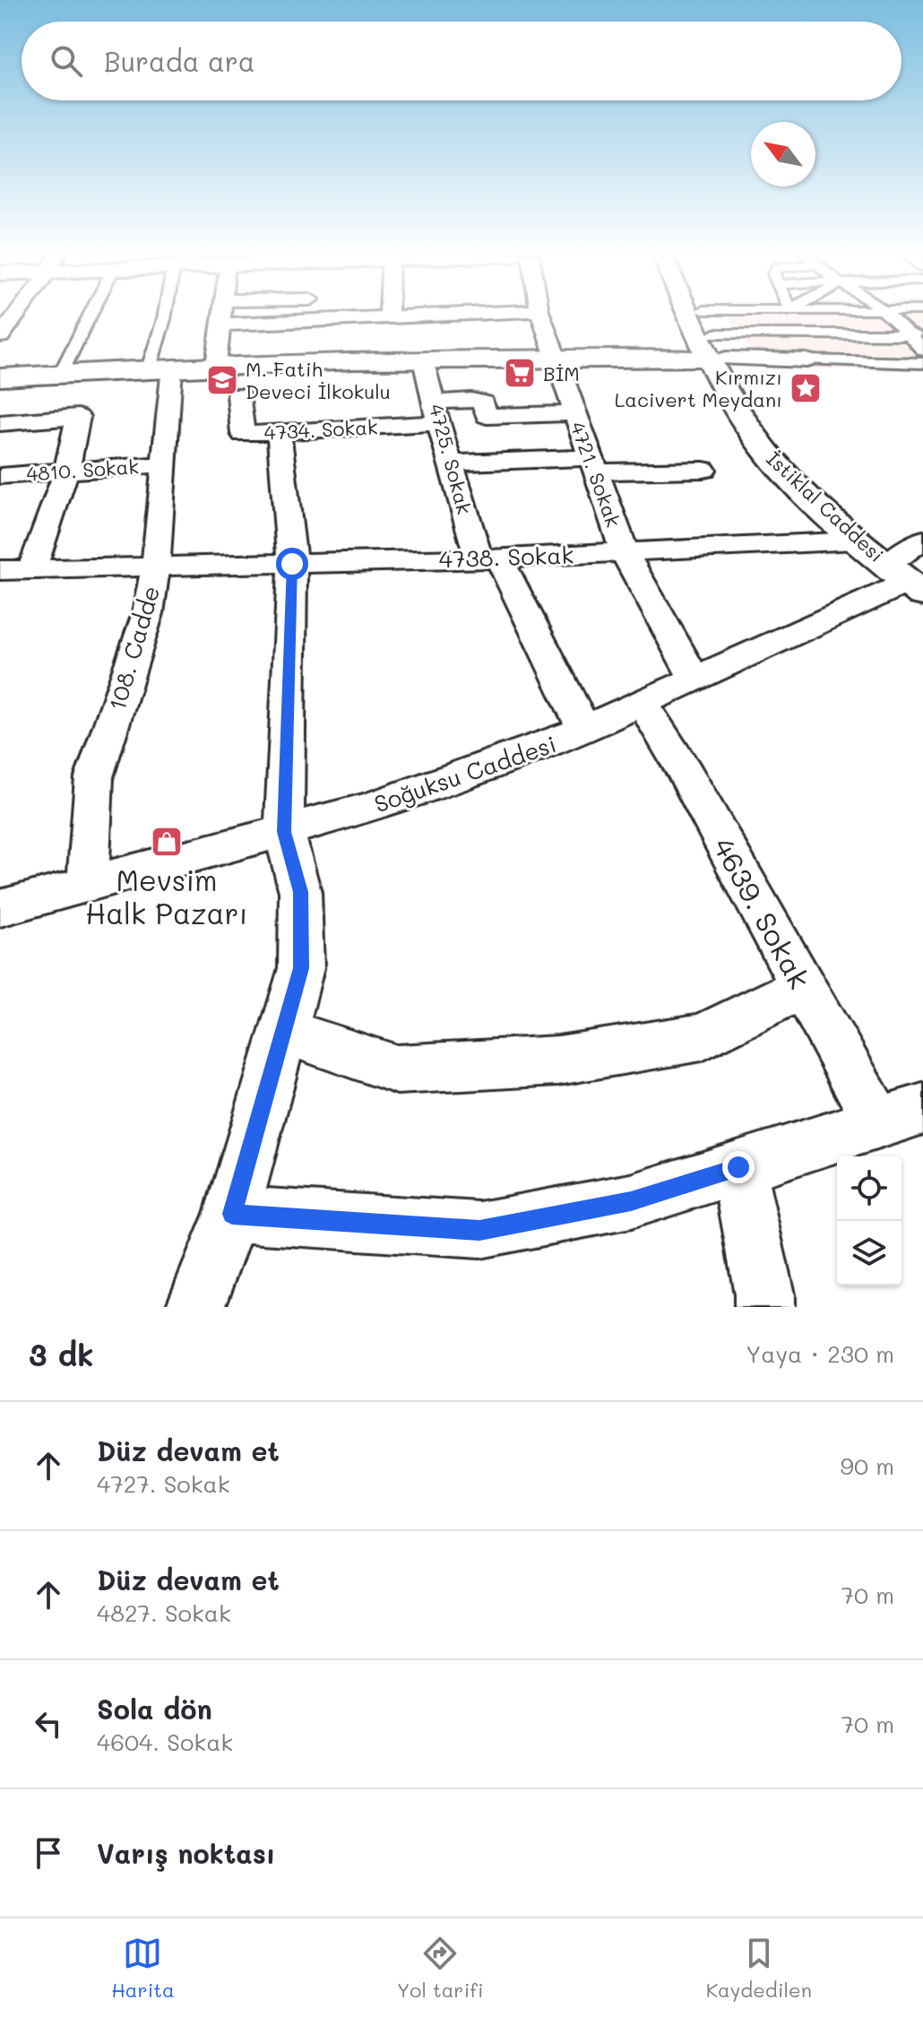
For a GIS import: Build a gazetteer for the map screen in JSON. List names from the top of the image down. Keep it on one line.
{"streets":{"street":["4734. Sokak","4725. Sokak","4810. Sokak","4721. Sokak","İstiklal Caddesi","4738. Sokak","108. Cadde","Soğuksu Caddesi","4639. Sokak"]},"crossings":[["4734. Sokak","4725. Sokak"],["4734. Sokak","4721. Sokak"],["4725. Sokak","4738. Sokak"],["4725. Sokak","Soğuksu Caddesi"],["4810. Sokak","108. Cadde"],["4721. Sokak","4738. Sokak"],["4721. Sokak","Soğuksu Caddesi"],["İstiklal Caddesi","4738. Sokak"],["İstiklal Caddesi","Soğuksu Caddesi"],["4738. Sokak","108. Cadde"],["108. Cadde","Soğuksu Caddesi"],["Soğuksu Caddesi","4639. Sokak"]],"places":{"supermarket":["BİM"],"school or university":["M. Fatih Deveci İlkokulu"],"place":["Kırmızı Lacivert Meydanı"],"shop":["Mevsim Halk Pazarı"]},"north":"top left","page":{"search":"Burada ara","heading":["3 dk","Yaya · 230 m"],"list":[["Düz devam et","4727. Sokak","90 m"],["Düz devam et","4827. Sokak","70 m"],["Sola dön","4604. Sokak","70 m"],"Varış noktası"],"nav":["Harita","Yol tarifi","Kaydedilen"]}}
